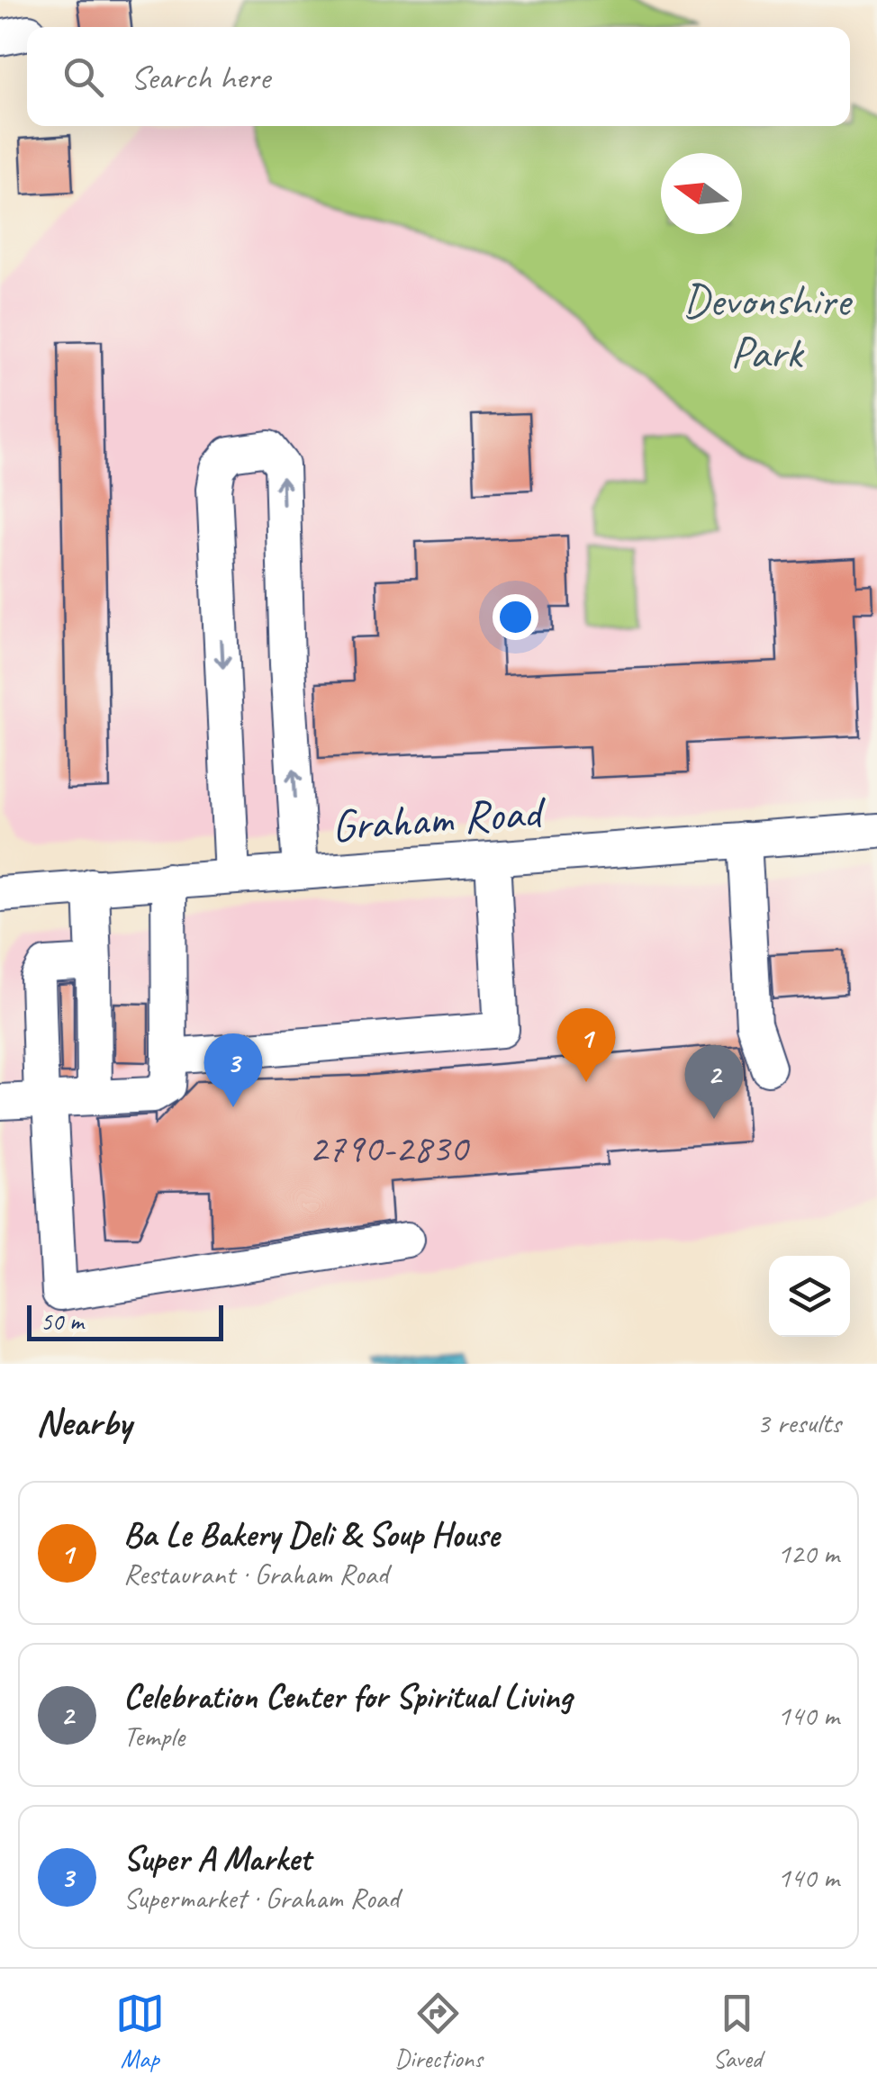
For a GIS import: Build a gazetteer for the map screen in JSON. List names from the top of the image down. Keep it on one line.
{"streets":{"street":["Graham Road"]},"parks":["Devonshire Park"],"house_numbers":["2790-2830"],"scale_bar":"50 m","north":"left","page":{"search":"Search here","pins":["1","3","2"],"scale":"50 m","heading":["Nearby","3 results"],"list":[{"mark":"1","name":"Ba Le Bakery Deli & Soup House","note":"Restaurant · Graham Road","value":"120 m"},{"mark":"2","name":"Celebration Center for Spiritual Living","note":"Temple","value":"140 m"},{"mark":"3","name":"Super A Market","note":"Supermarket · Graham Road","value":"140 m"}],"nav":["Map","Directions","Saved"]}}
